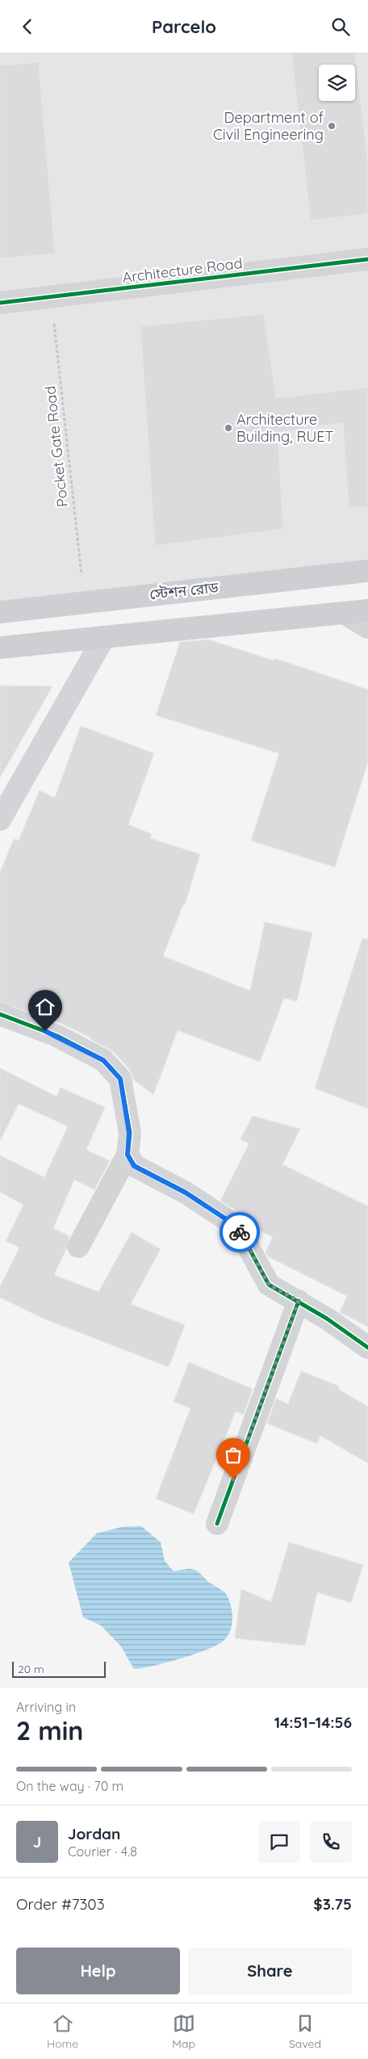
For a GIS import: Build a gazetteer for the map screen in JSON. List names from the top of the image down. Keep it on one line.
{"streets":{"main road":["স্টেশন রোড"],"street":["Architecture Road"],"path":["Pocket Gate Road"]},"crossings":[["Architecture Road","Pocket Gate Road"]],"places":["Department of Civil Engineering","Architecture Building, RUET"],"scale_bar":"20 m","page":{"header":"Parcelo","scale":"20 m","heading":["2 min","Arriving in","14:51–14:56"],"panel":["Jordan","Courier · 4.8","Order #7303","$3.75"],"bar":"On the way · 70 m","round":"J","buttons":["Help","Share"],"tabs":["Home","Map","Saved"]}}
